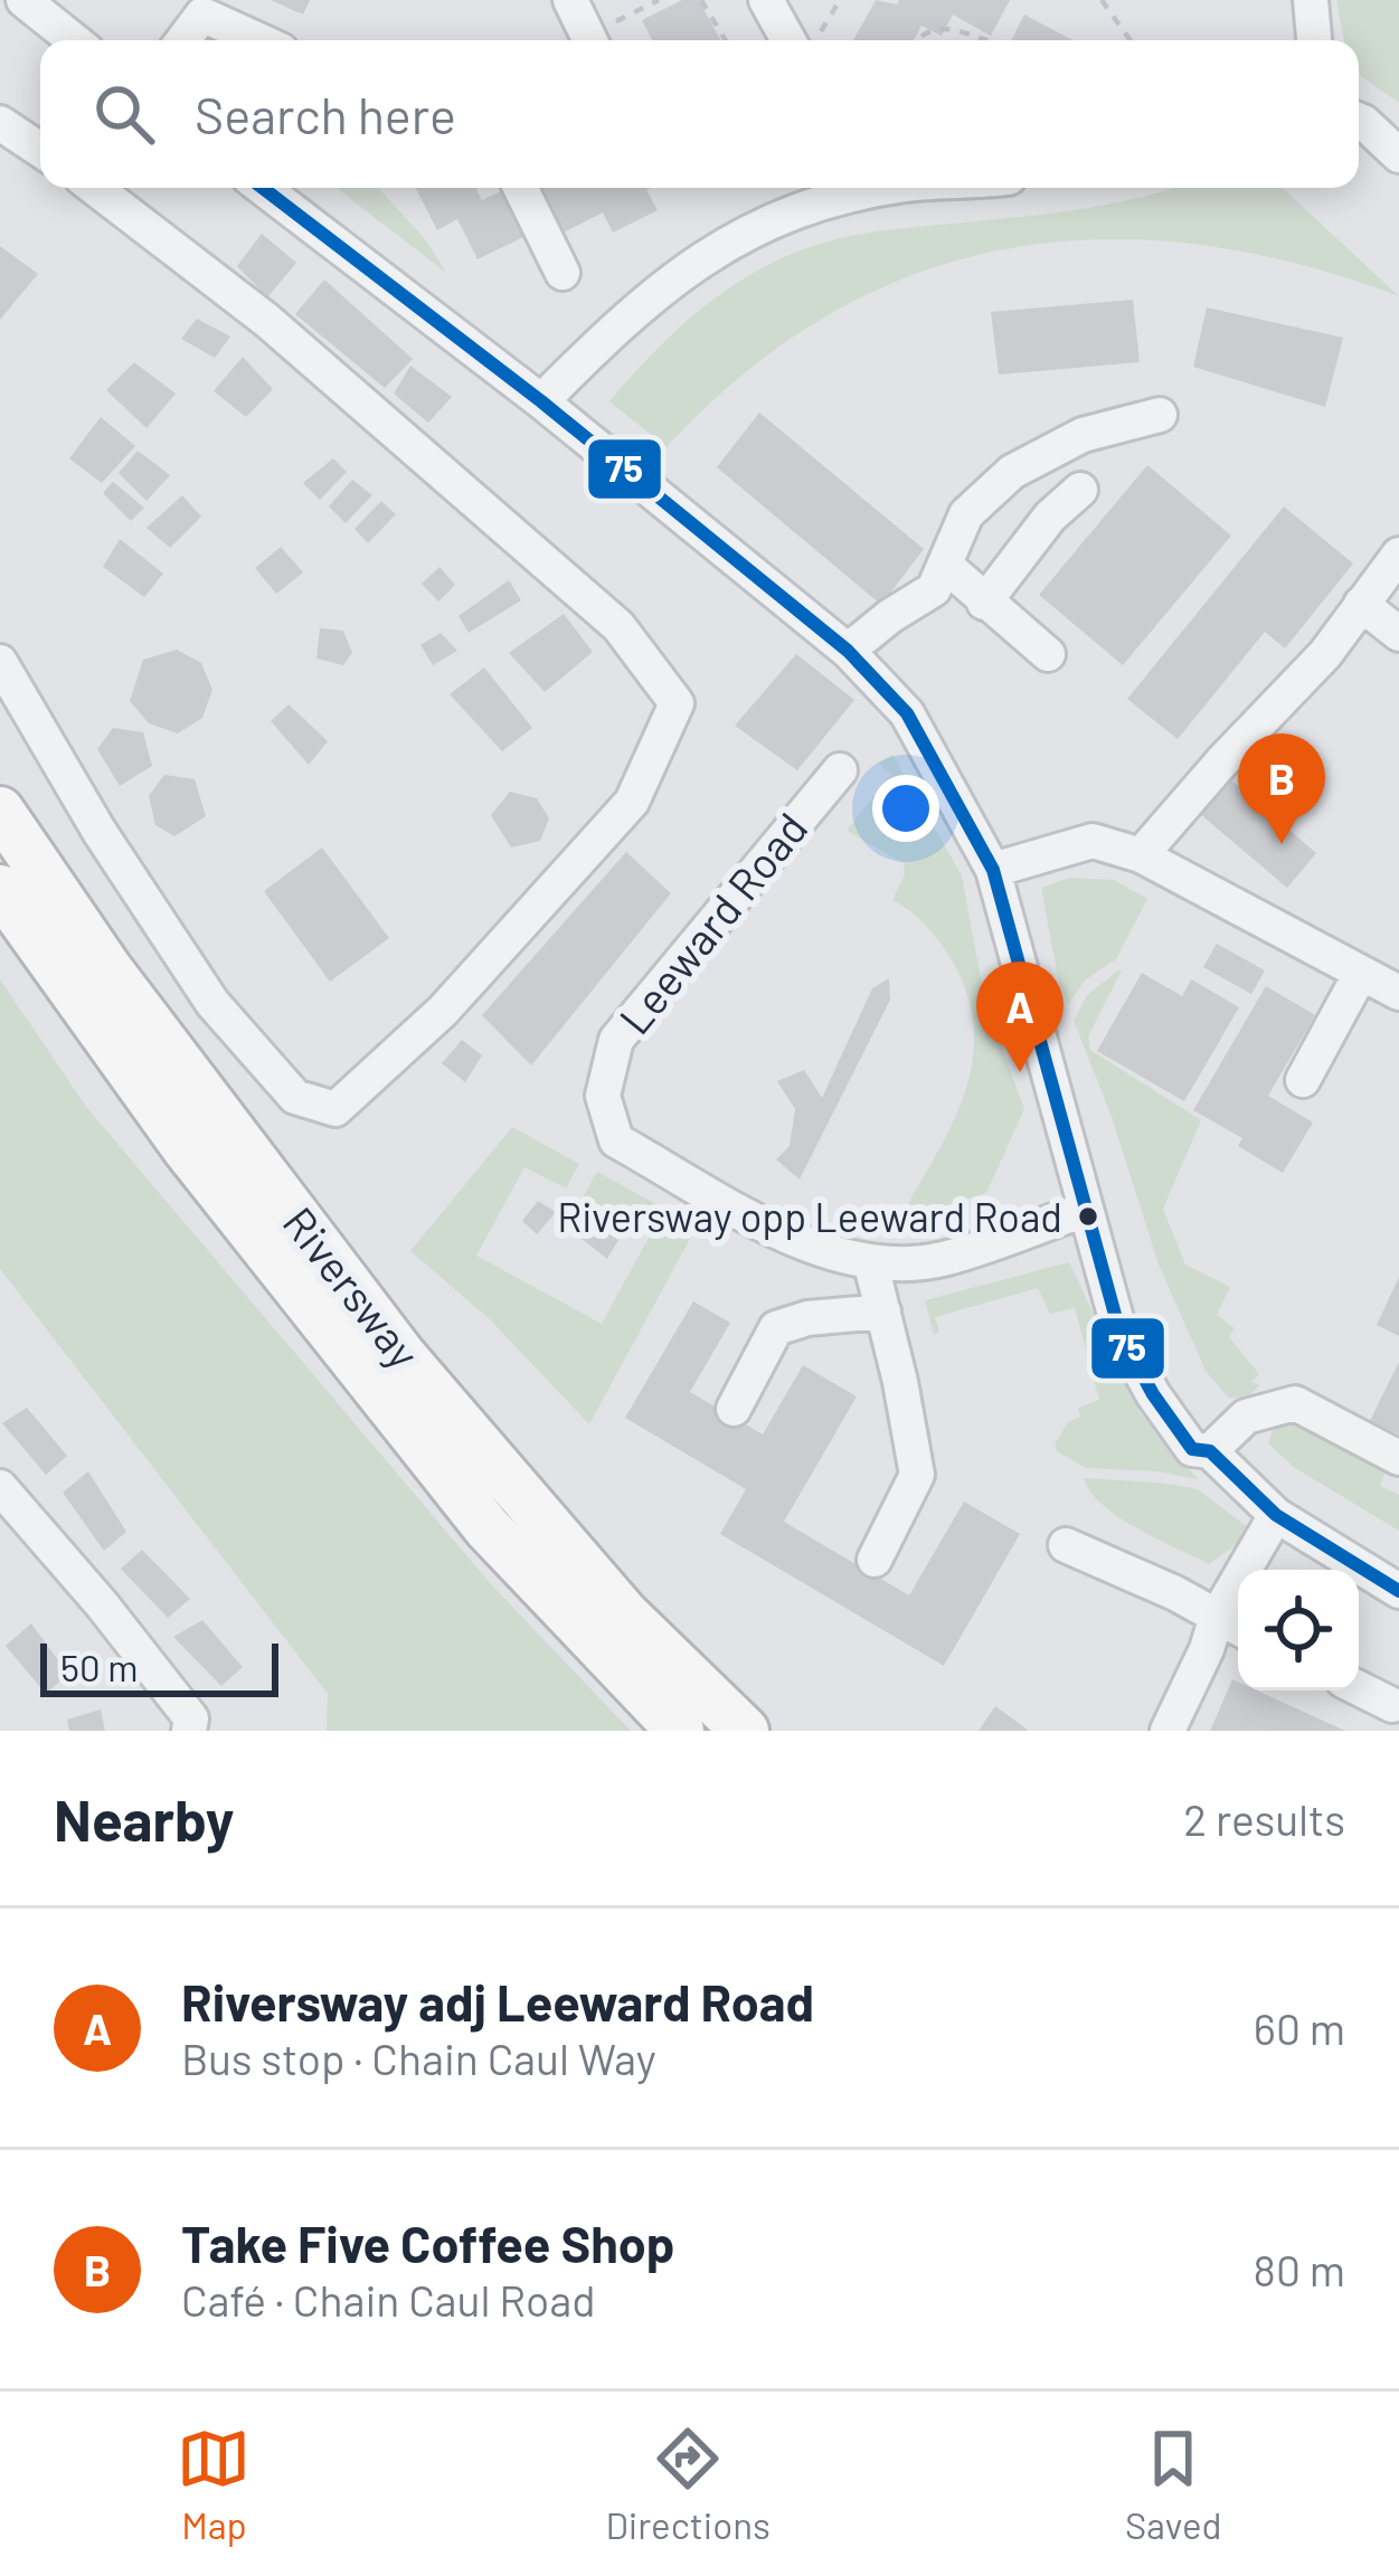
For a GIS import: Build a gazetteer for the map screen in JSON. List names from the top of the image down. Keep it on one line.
{"streets":{"highway":["Riversway"],"street":["Leeward Road"]},"places":["Riversway opp Leeward Road"],"lines":["transit line 75"],"scale_bar":"50 m","page":{"search":"Search here","pins":["B","A"],"scale":"50 m","heading":["Nearby","2 results"],"list":[{"mark":"A","name":"Riversway adj Leeward Road","note":"Bus stop · Chain Caul Way","value":"60 m"},{"mark":"B","name":"Take Five Coffee Shop","note":"Café · Chain Caul Road","value":"80 m"}],"nav":["Map","Directions","Saved"]}}
